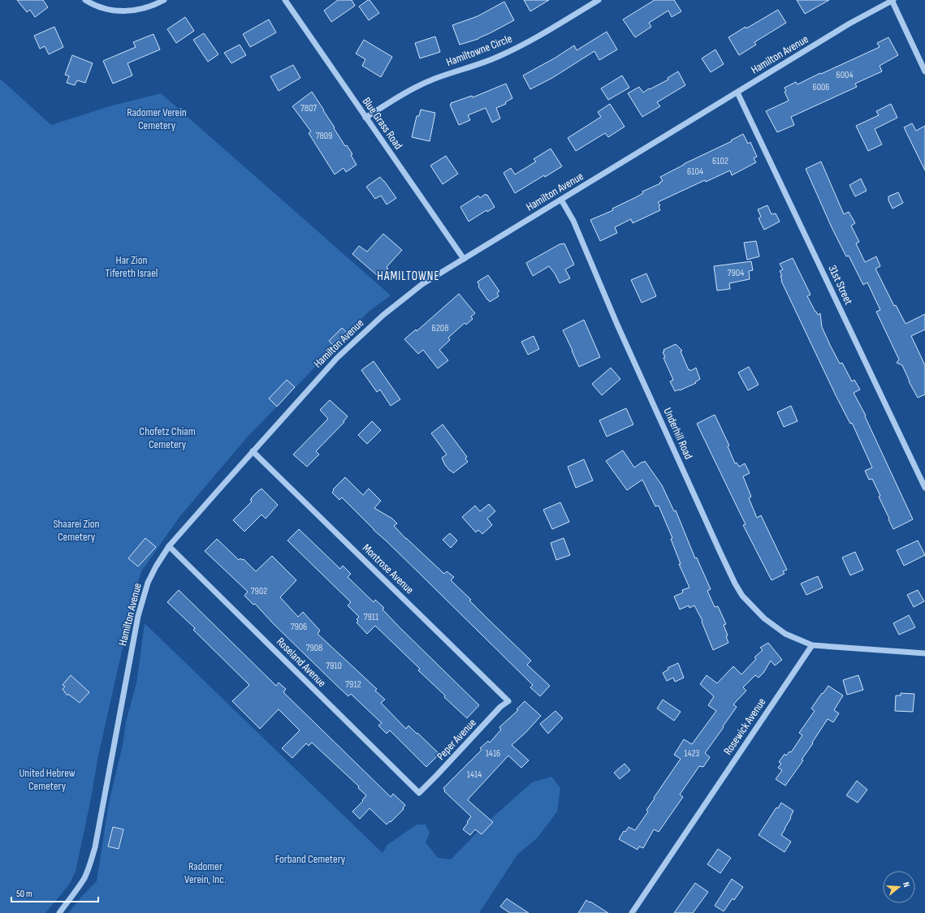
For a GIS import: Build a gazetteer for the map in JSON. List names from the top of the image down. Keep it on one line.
{"streets":{"street":["Hamiltowne Circle","Hamilton Avenue","Blue Grass Road","31st Street","Underhill Road","Montrose Avenue","Roseland Avenue","Rosewick Avenue","Peper Avenue"]},"crossings":[["Hamiltowne Circle","Blue Grass Road"],["Hamilton Avenue","Blue Grass Road"],["Hamilton Avenue","31st Street"],["Hamilton Avenue","Underhill Road"],["Hamilton Avenue","Montrose Avenue"],["Hamilton Avenue","Roseland Avenue"],["Underhill Road","Rosewick Avenue"],["Montrose Avenue","Peper Avenue"],["Roseland Avenue","Peper Avenue"]],"districts":["HAMILTOWNE"],"parks":["Radomer Verein Cemetery","Har Zion Tifereth Israel","Chofetz Chiam Cemetery","Shaarei Zion Cemetery","United Hebrew Cemetery","Forband Cemetery","Radomer Verein, Inc."],"house_numbers":["6004","6006","7807","7809","6102","6104","7904","6208","7902","7911","7906","7908","7910","7912","1416","1423","1414"],"scale_bar":"50 m","north":"right"}
